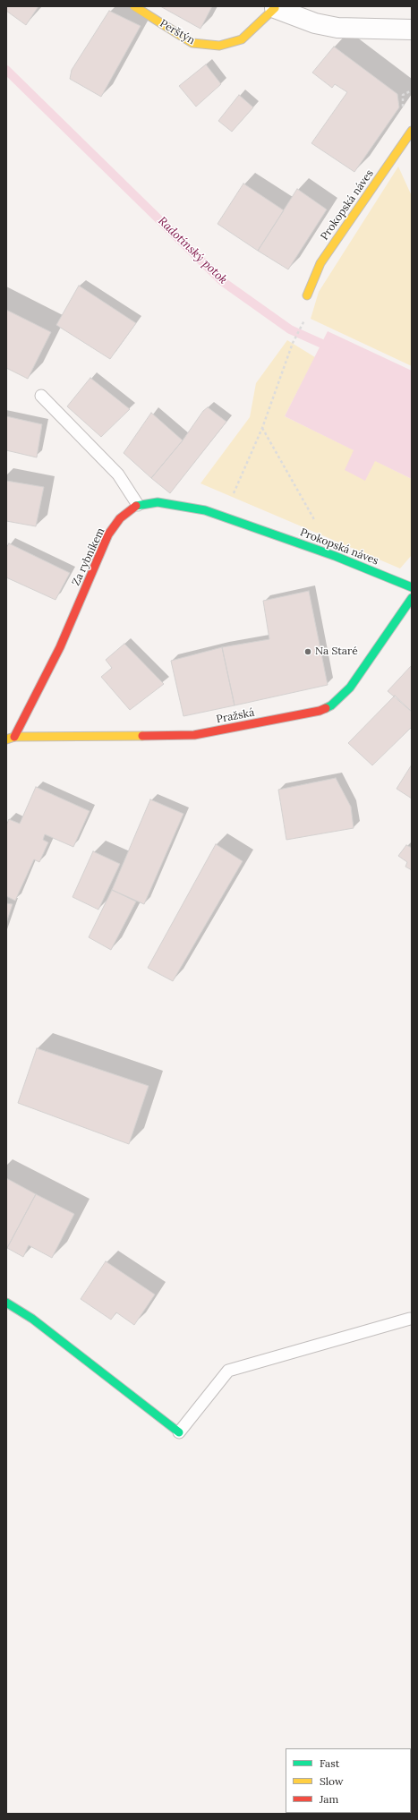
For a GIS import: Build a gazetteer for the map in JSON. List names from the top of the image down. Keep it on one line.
{"streets":{"street":["Perštýn","Prokopská náves","Za rybníkem","Pražská"]},"crossings":[["Prokopská náves","Za rybníkem"],["Za rybníkem","Pražská"]],"water":["Radotínský potok"],"places":["Na Staré"],"legend":["Fast","Slow","Jam"]}
